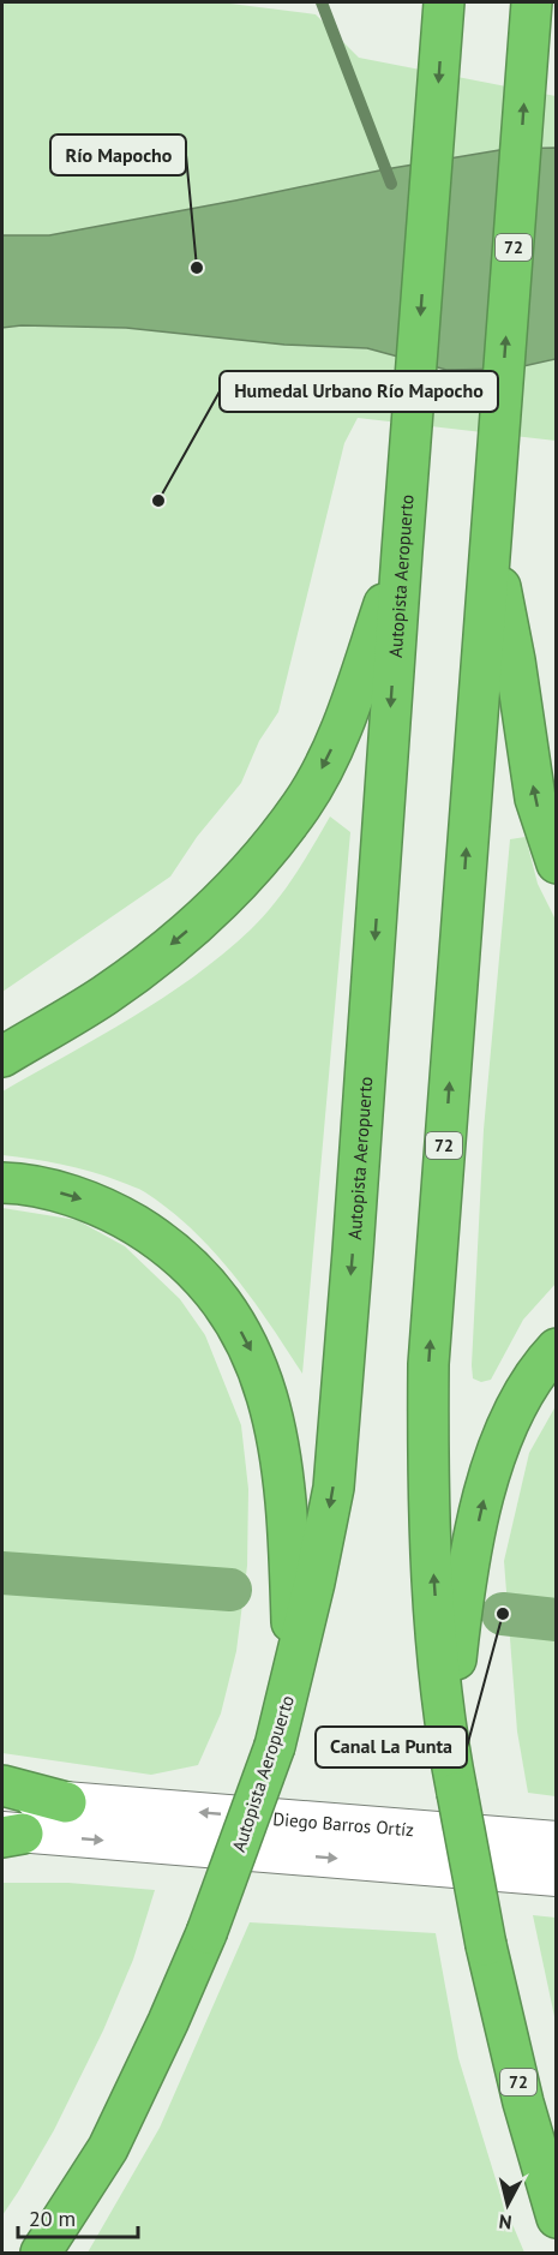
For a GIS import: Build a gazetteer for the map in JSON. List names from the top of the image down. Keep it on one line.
{"streets":{"highway":["72","Autopista Aeropuerto"],"street":["Diego Barros Ortíz"]},"places":["Río Mapocho","Humedal Urbano Río Mapocho","Canal La Punta"],"scale_bar":"20 m","north":"bottom"}
